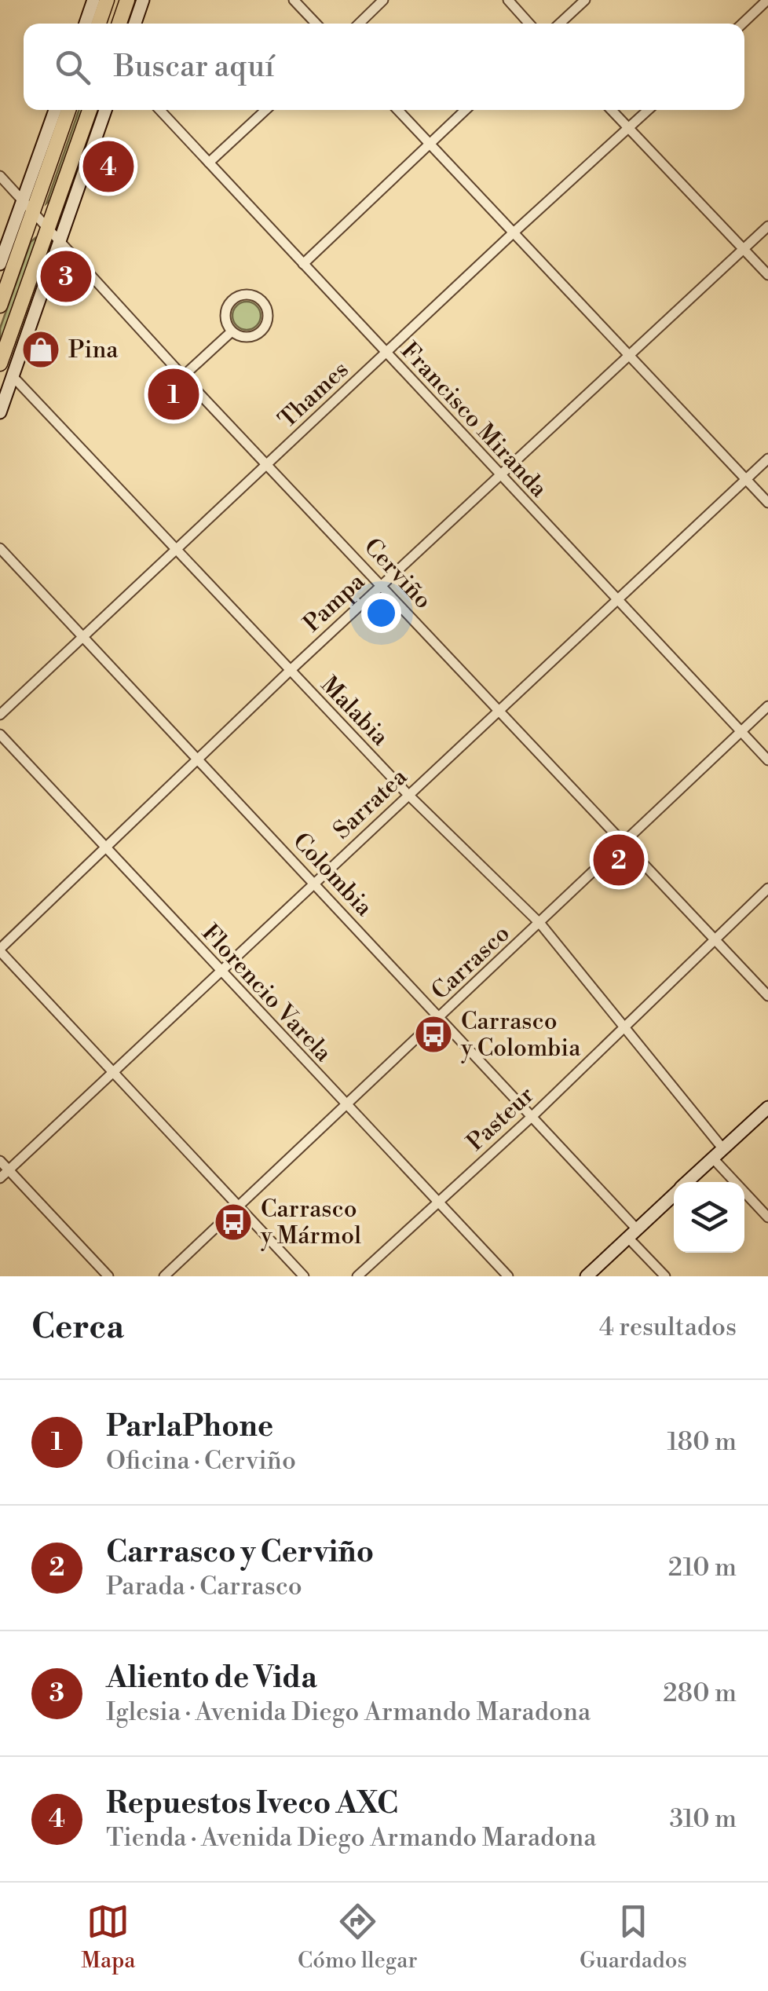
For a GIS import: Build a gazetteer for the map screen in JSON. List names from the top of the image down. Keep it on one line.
{"streets":{"street":["Thames","Francisco Miranda","Cerviño","Pampa","Malabia","Sarratea","Colombia","Carrasco","Florencio Varela","Pasteur"]},"crossings":[["Thames","Francisco Miranda"],["Thames","Cerviño"],["Thames","Malabia"],["Thames","Colombia"],["Francisco Miranda","Pampa"],["Francisco Miranda","Sarratea"],["Francisco Miranda","Carrasco"],["Cerviño","Pampa"],["Cerviño","Sarratea"],["Cerviño","Carrasco"],["Cerviño","Pasteur"],["Pampa","Malabia"],["Pampa","Colombia"],["Pampa","Florencio Varela"],["Malabia","Sarratea"],["Malabia","Carrasco"],["Malabia","Pasteur"],["Sarratea","Colombia"],["Sarratea","Florencio Varela"],["Colombia","Carrasco"],["Colombia","Pasteur"],["Carrasco","Florencio Varela"],["Florencio Varela","Pasteur"]],"places":{"shop":["Pina"],"bus stop":["Carrasco y Colombia","Carrasco y Mármol"]},"page":{"search":"Buscar aquí","pins":["4","3","1","2"],"heading":["Cerca","4 resultados"],"list":[{"mark":"1","name":"ParlaPhone","note":"Oficina · Cerviño","value":"180 m"},{"mark":"2","name":"Carrasco y Cerviño","note":"Parada · Carrasco","value":"210 m"},{"mark":"3","name":"Aliento de Vida","note":"Iglesia · Avenida Diego Armando Maradona","value":"280 m"},{"mark":"4","name":"Repuestos Iveco AXC","note":"Tienda · Avenida Diego Armando Maradona","value":"310 m"}],"nav":["Mapa","Cómo llegar","Guardados"]}}
